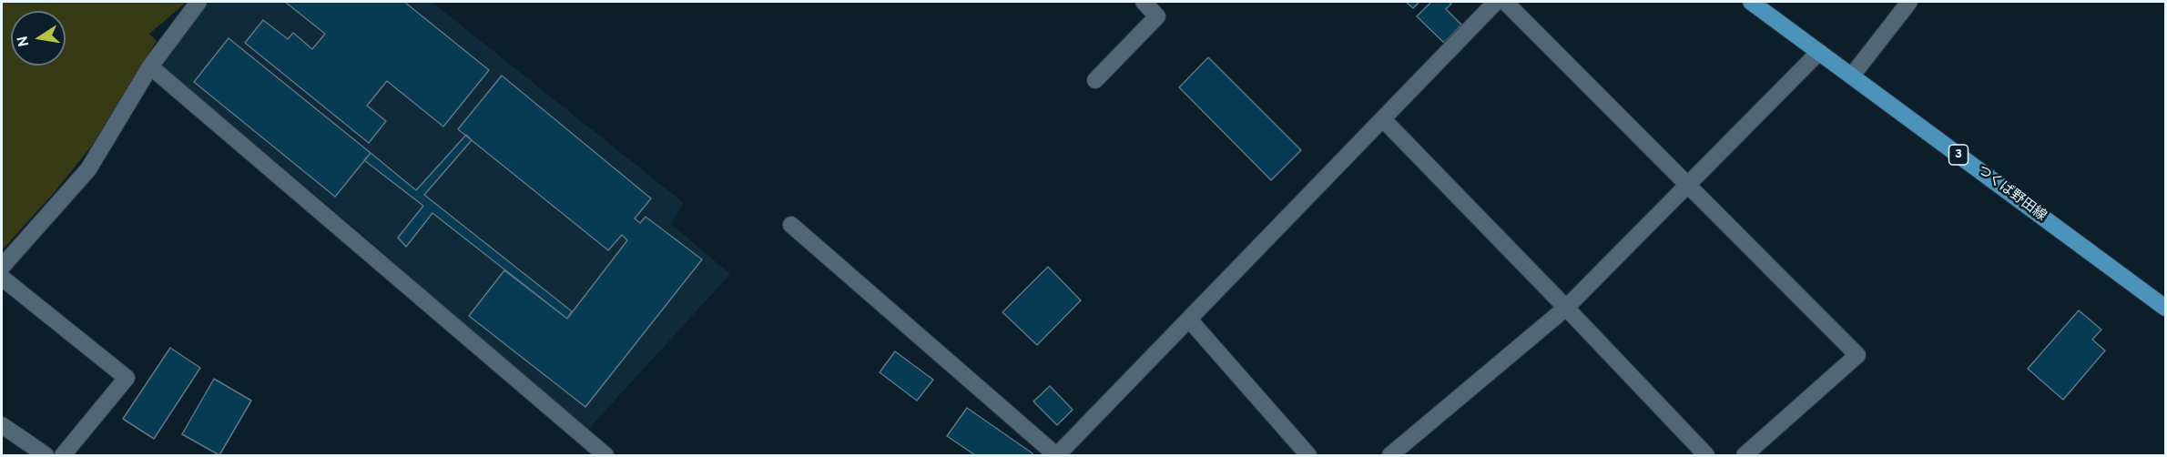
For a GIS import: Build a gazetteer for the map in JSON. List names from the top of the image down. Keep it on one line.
{"streets":{"main road":["3","つくば野田線"]},"north":"left"}
